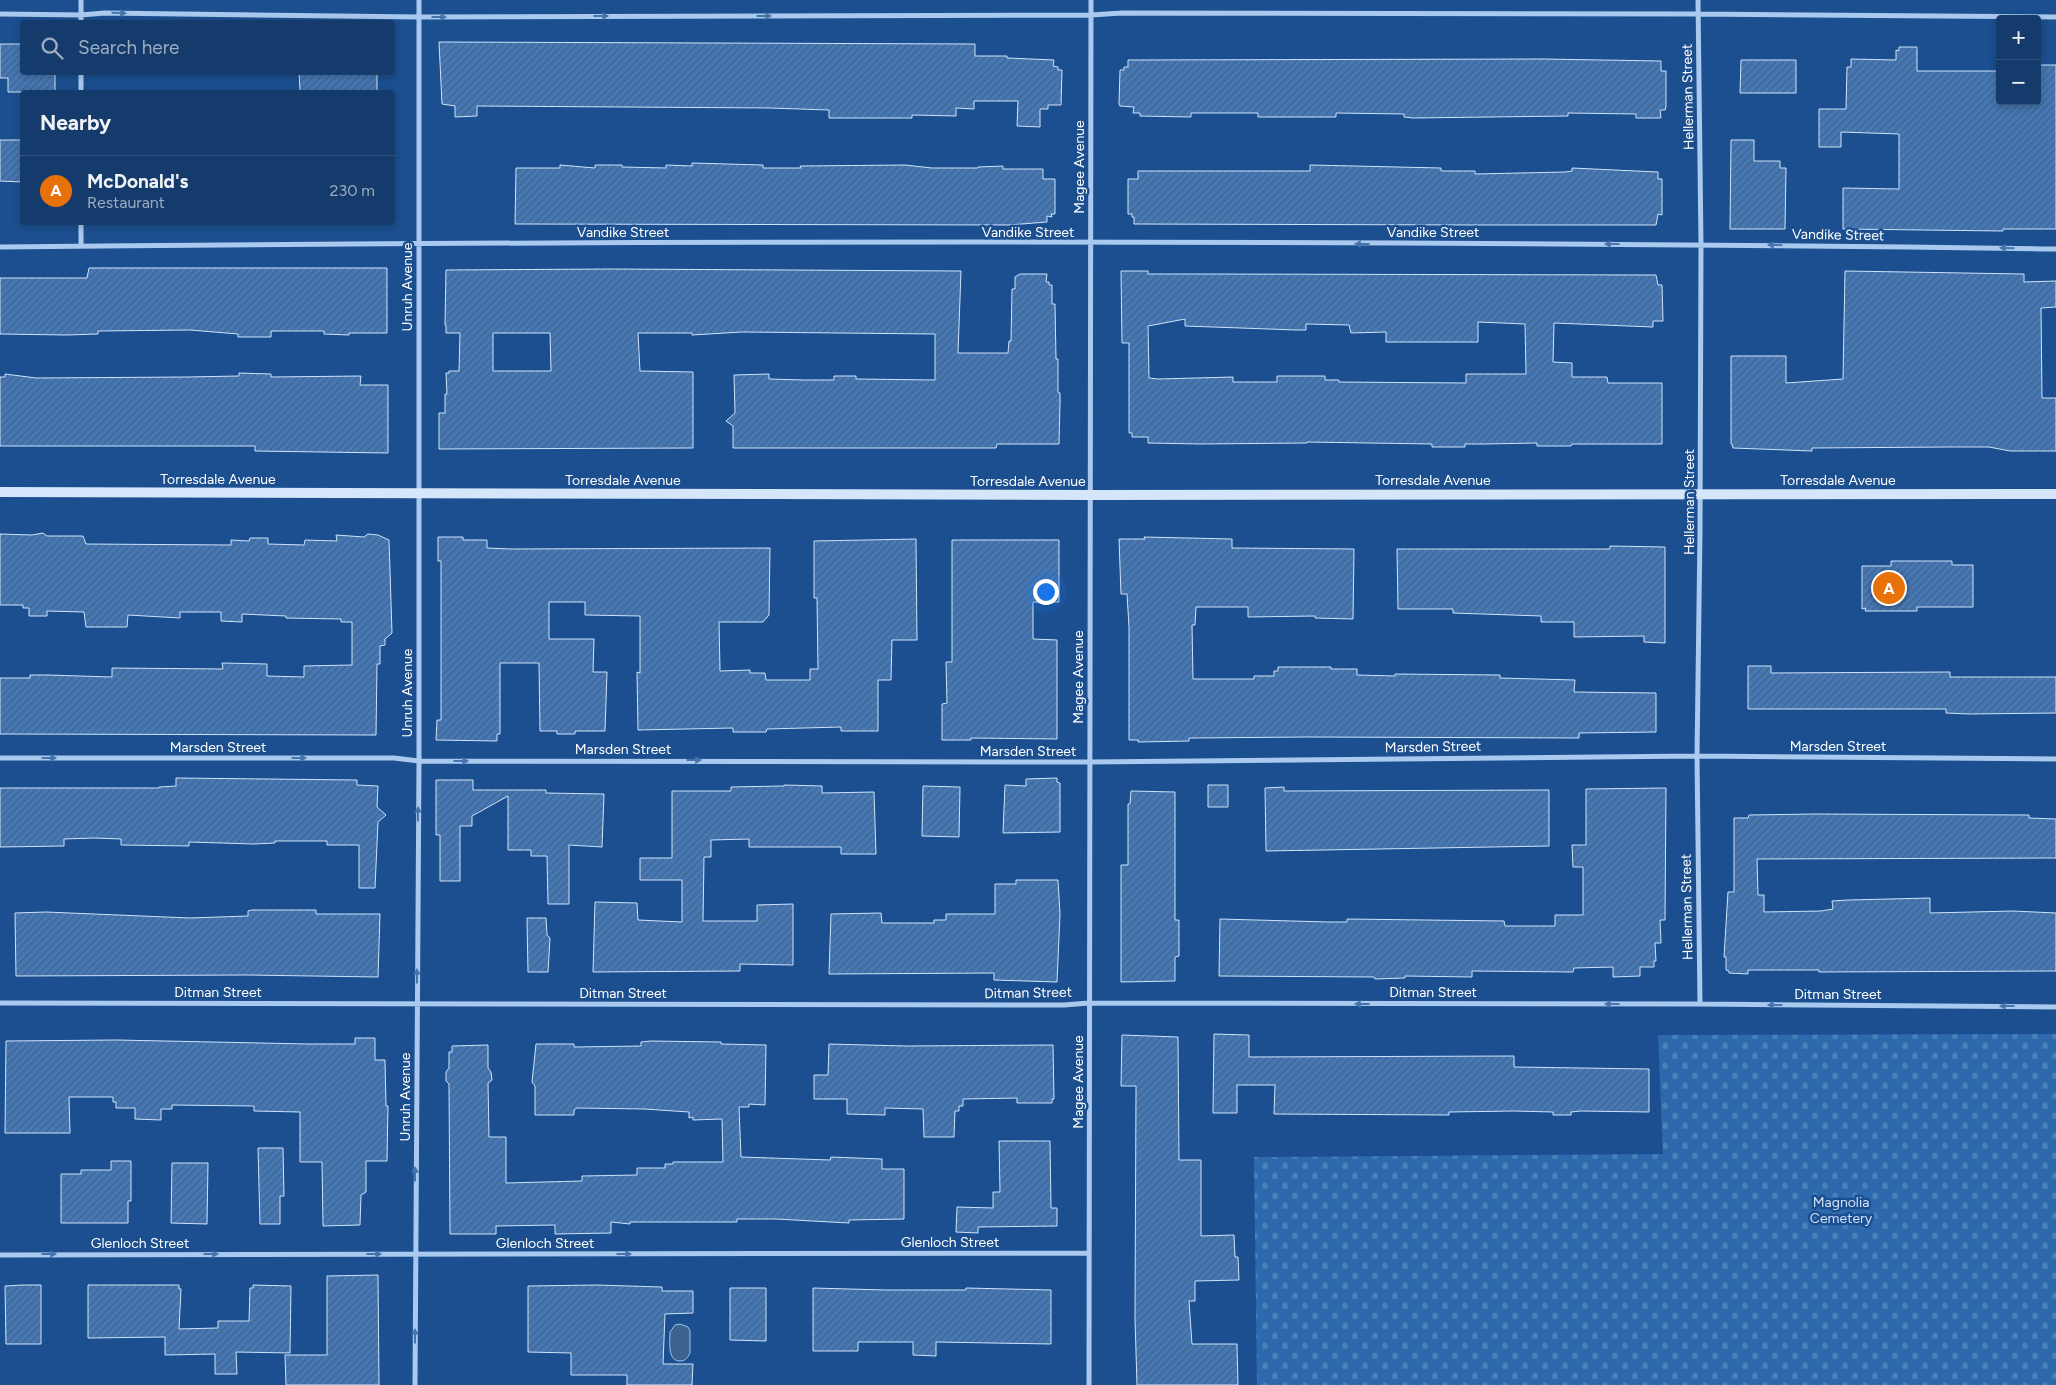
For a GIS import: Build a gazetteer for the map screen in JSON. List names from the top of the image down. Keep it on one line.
{"streets":{"street":["Hellerman Street","Magee Avenue","Vandike Street","Unruh Avenue","Torresdale Avenue","Marsden Street","Ditman Street","Glenloch Street"]},"crossings":[["Hellerman Street","Vandike Street"],["Hellerman Street","Torresdale Avenue"],["Hellerman Street","Marsden Street"],["Hellerman Street","Ditman Street"],["Magee Avenue","Vandike Street"],["Magee Avenue","Torresdale Avenue"],["Magee Avenue","Marsden Street"],["Magee Avenue","Ditman Street"],["Magee Avenue","Glenloch Street"],["Vandike Street","Unruh Avenue"],["Unruh Avenue","Torresdale Avenue"],["Unruh Avenue","Marsden Street"],["Unruh Avenue","Ditman Street"],["Unruh Avenue","Glenloch Street"]],"one_way":["Vandike Street","Unruh Avenue","Marsden Street","Ditman Street","Glenloch Street"],"parks":["Magnolia Cemetery"],"page":{"map_buttons":["+","−"],"search":"Search here","heading":"Nearby","list":[{"mark":"A","name":"McDonald's","note":"Restaurant","value":"230 m"}],"pins":"A"}}
